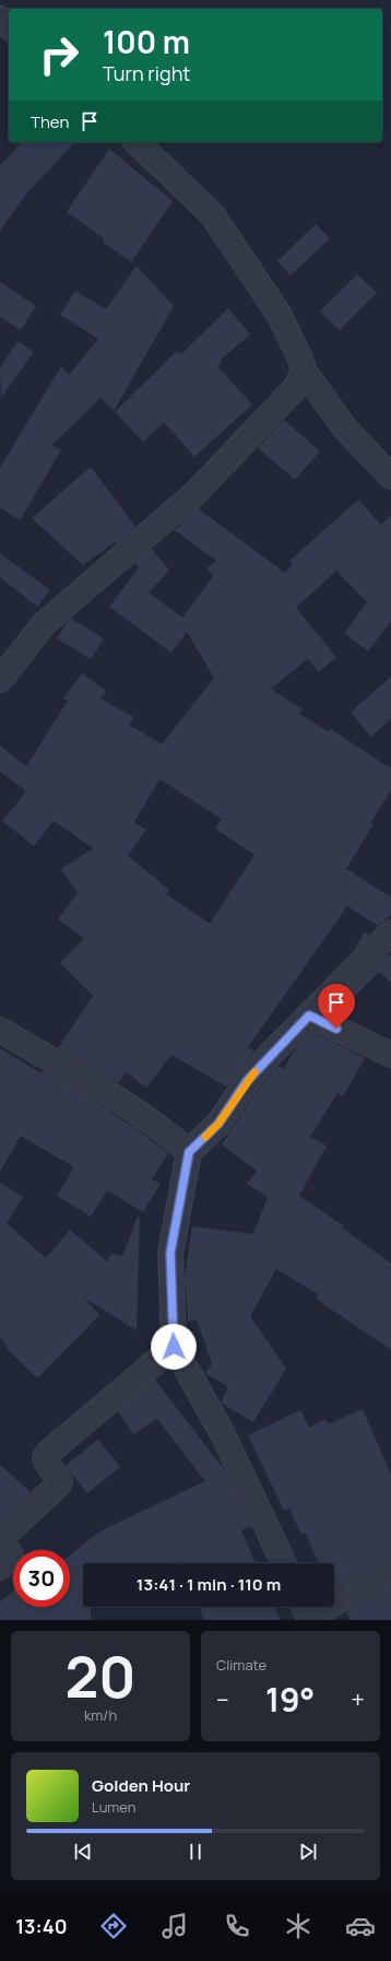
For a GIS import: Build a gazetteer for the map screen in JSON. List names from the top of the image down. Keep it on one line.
{"page":{"turn":["100 m","Turn right"],"then":"Then","limit":"30","trip":"13:41 · 1 min · 110 m","tile":[["20","km/h"],"Climate"],"heat":["−","19°","+"],"song":["Golden Hour","Lumen"],"tabs":"13:40"}}
